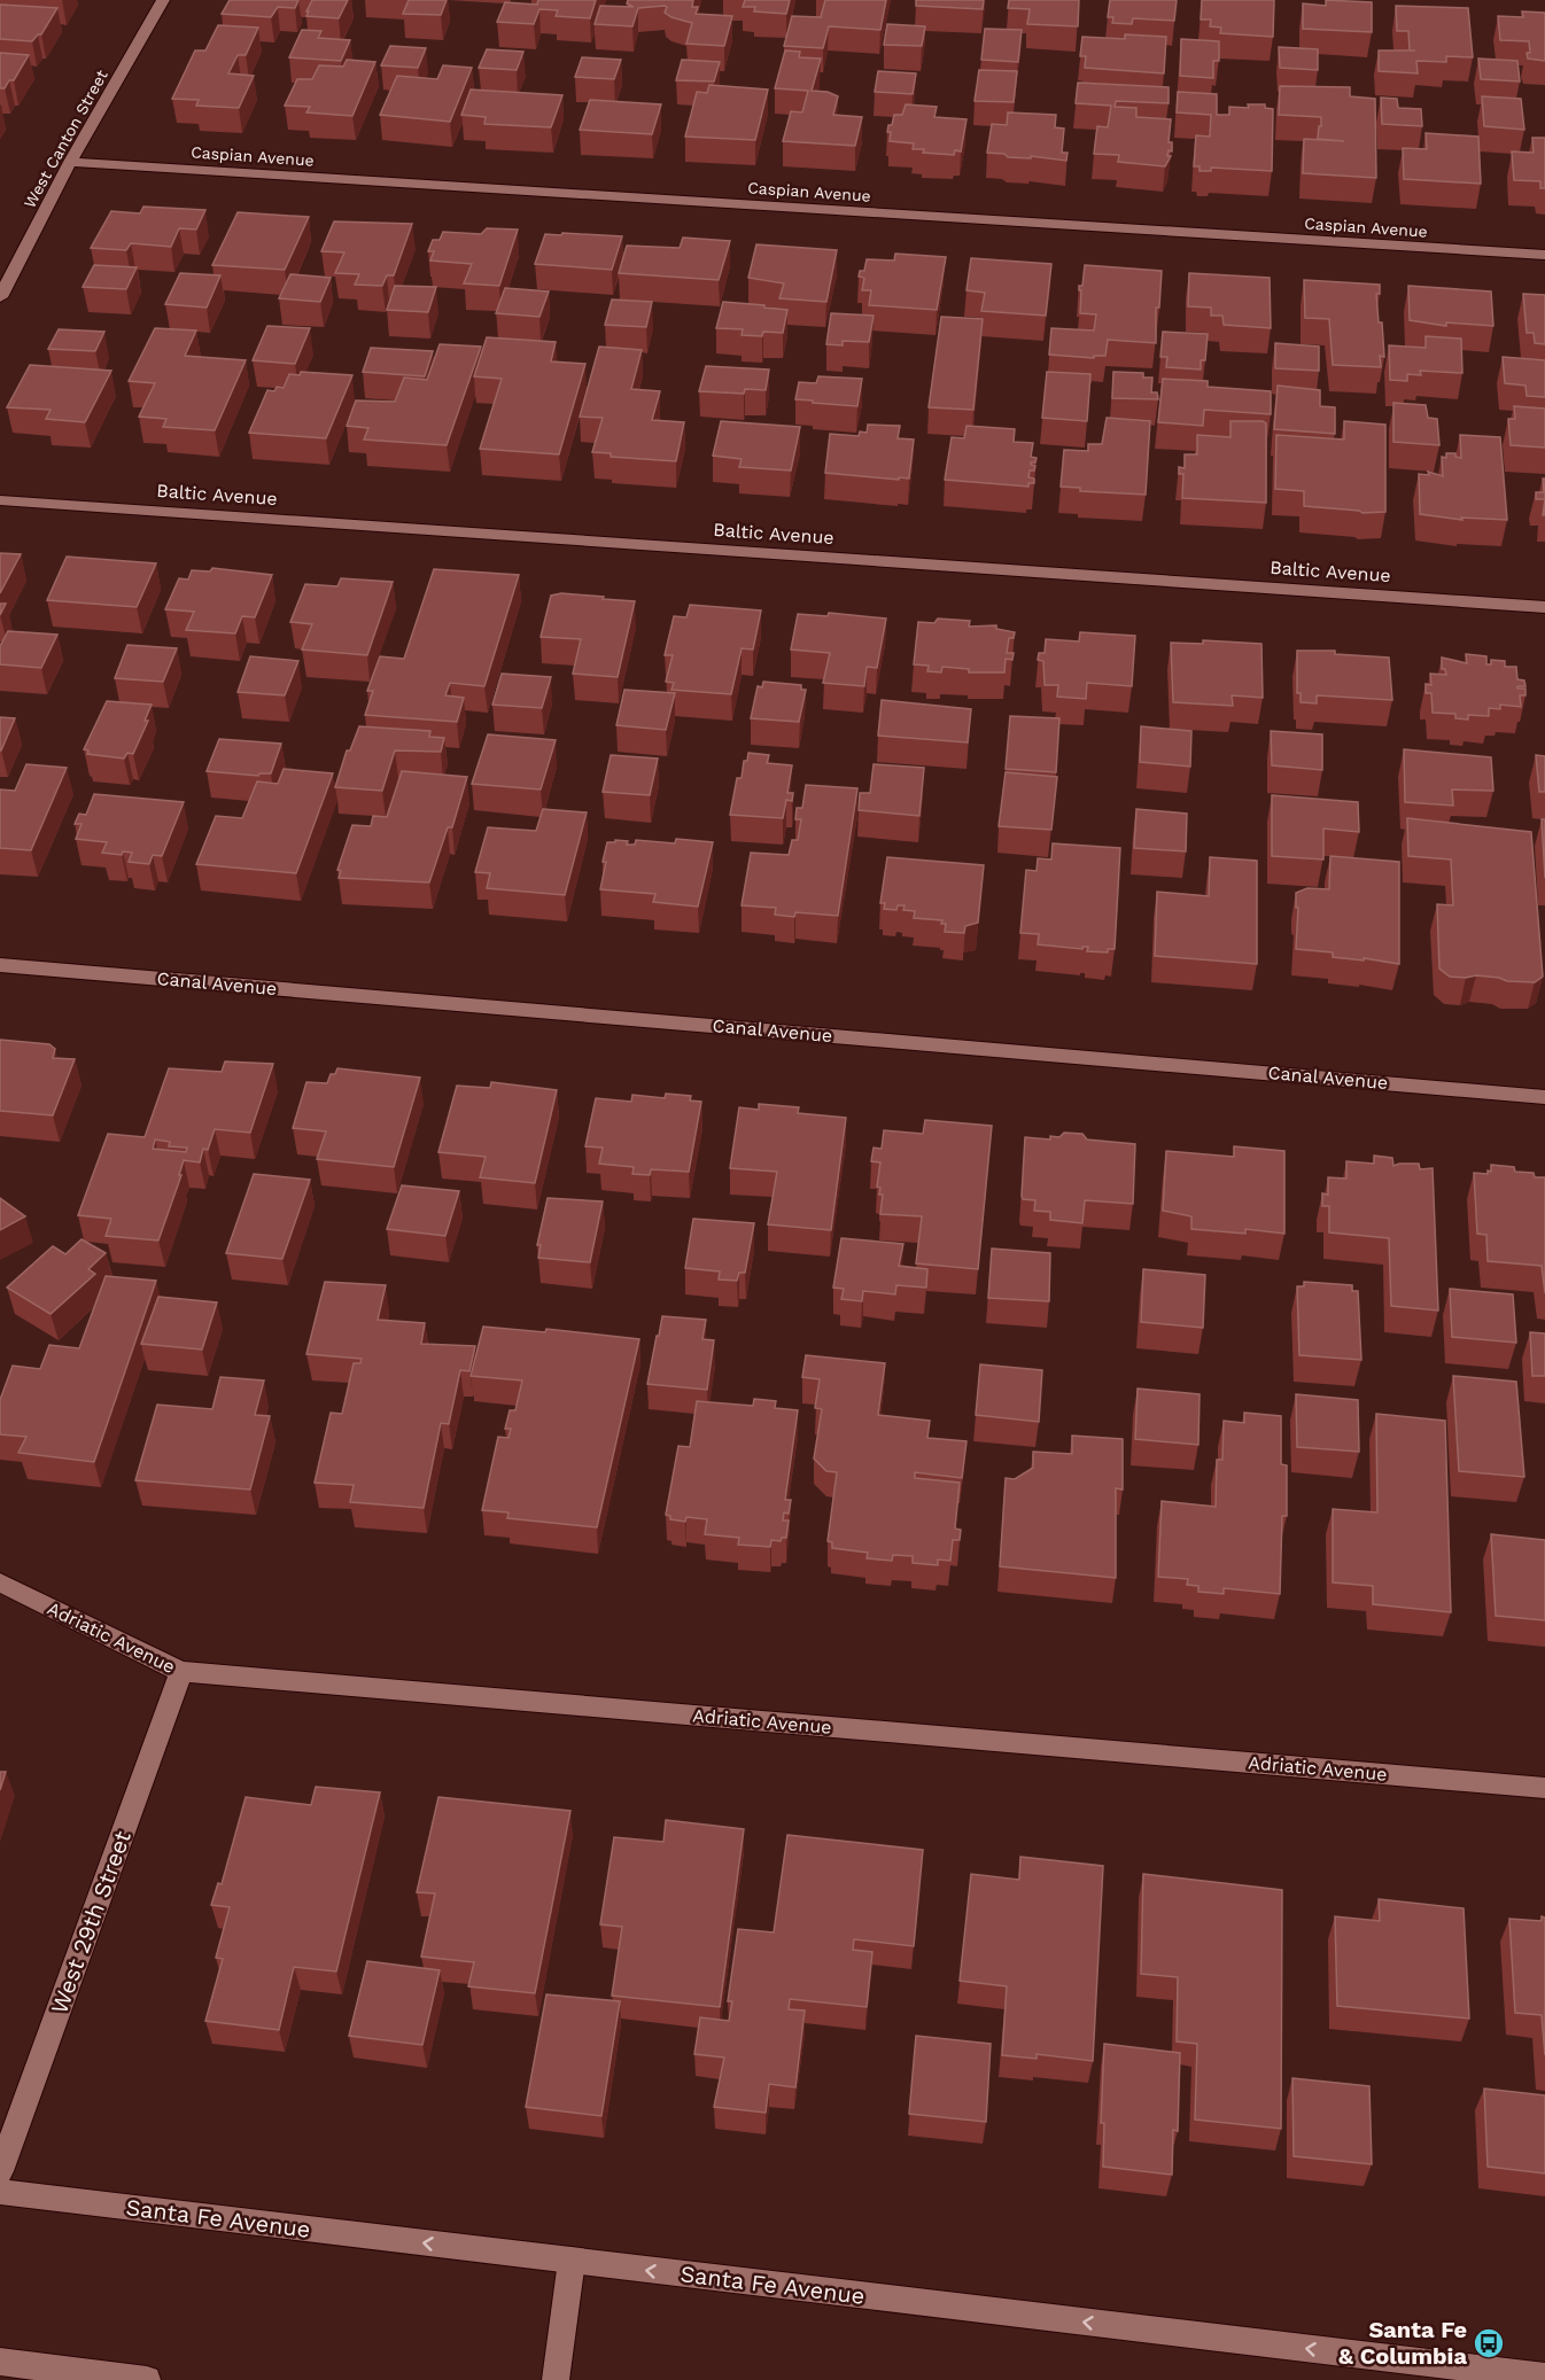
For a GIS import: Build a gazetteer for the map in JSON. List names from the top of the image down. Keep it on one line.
{"streets":{"street":["West Canton Street","Caspian Avenue","Baltic Avenue","Canal Avenue","Adriatic Avenue","West 29th Street","Santa Fe Avenue"]},"crossings":[["West Canton Street","Caspian Avenue"],["Adriatic Avenue","West 29th Street"]],"one_way":["Santa Fe Avenue"],"places":{"bus stop":["Santa Fe & Columbia"]}}
